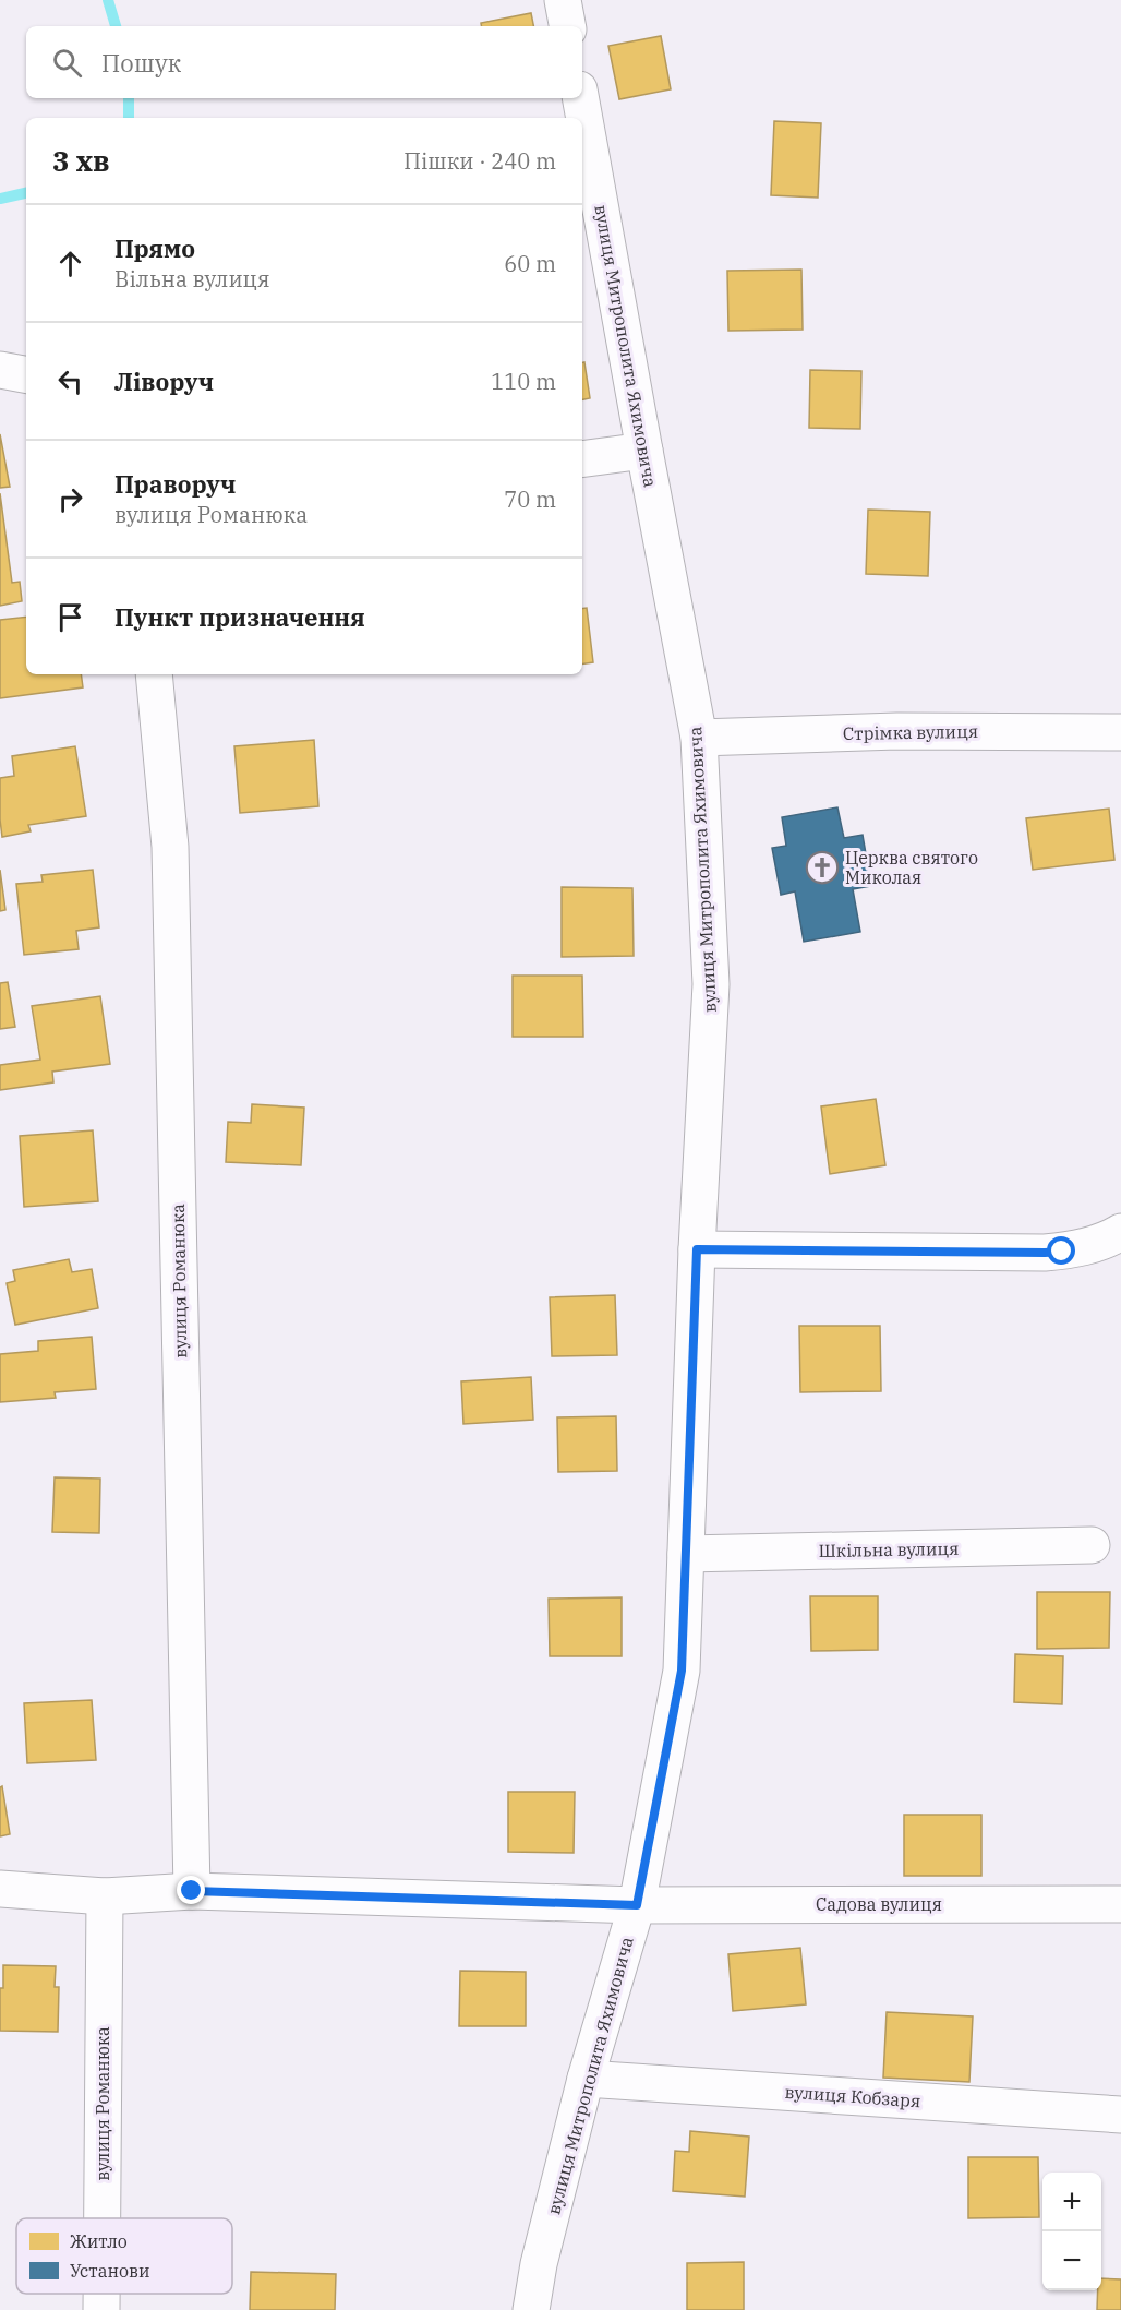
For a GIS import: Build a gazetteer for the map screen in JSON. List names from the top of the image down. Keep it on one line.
{"streets":{"street":["вулиця Митрополита Яхимовича","Стрімка вулиця","вулиця Романюка","Шкільна вулиця","Садова вулиця","вулиця Кобзаря"]},"crossings":[["вулиця Митрополита Яхимовича","Стрімка вулиця"],["вулиця Митрополита Яхимовича","Шкільна вулиця"],["вулиця Митрополита Яхимовича","Садова вулиця"],["вулиця Митрополита Яхимовича","вулиця Кобзаря"]],"places":{"church":["Церква святого Миколая"]},"legend":["Житло","Установи"],"page":{"search":"Пошук","heading":["3 хв","Пішки · 240 m"],"list":[["Прямо","Вільна вулиця","60 m"],["Ліворуч","110 m"],["Праворуч","вулиця Романюка","70 m"],"Пункт призначення"],"map_buttons":["+","−"]}}
